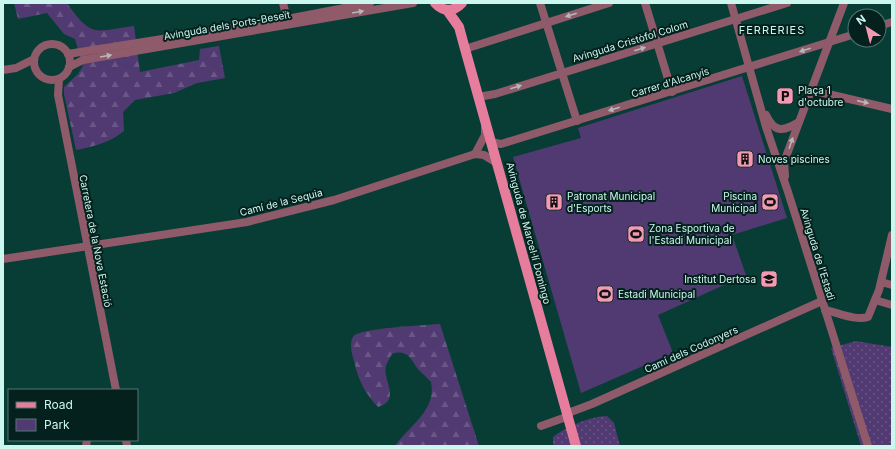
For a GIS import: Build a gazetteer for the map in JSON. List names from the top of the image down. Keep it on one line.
{"streets":{"main road":["Avinguda de Marcel·lí Domingo"],"street":["Avinguda dels Ports-Beseït","Avinguda Cristòfol Colom","Carrer d'Alcanyís","Camí de la Sequia","Carretera de la Nova Estació","Avinguda de l'Estadi","Camí dels Codonyers"]},"crossings":[["Avinguda dels Ports-Beseït","Carretera de la Nova Estació"],["Avinguda Cristòfol Colom","Avinguda de Marcel·lí Domingo"],["Avinguda Cristòfol Colom","Avinguda de l'Estadi"],["Carrer d'Alcanyís","Avinguda de Marcel·lí Domingo"],["Carrer d'Alcanyís","Avinguda de l'Estadi"],["Camí de la Sequia","Carretera de la Nova Estació"],["Avinguda de Marcel·lí Domingo","Camí dels Codonyers"],["Avinguda de l'Estadi","Camí dels Codonyers"]],"one_way":["Carrer d'Alcanyís"],"districts":["FERRERIES"],"places":{"parking":["Plaça 1 d'octubre"],"building":["Noves piscines","Patronat Municipal d'Esports"],"sports":["Piscina Municipal","Zona Esportiva de l'Estadi Municipal","Estadi Municipal"],"school or university":["Institut Dertosa"]},"legend":["Road","Park"],"north":"top left"}
